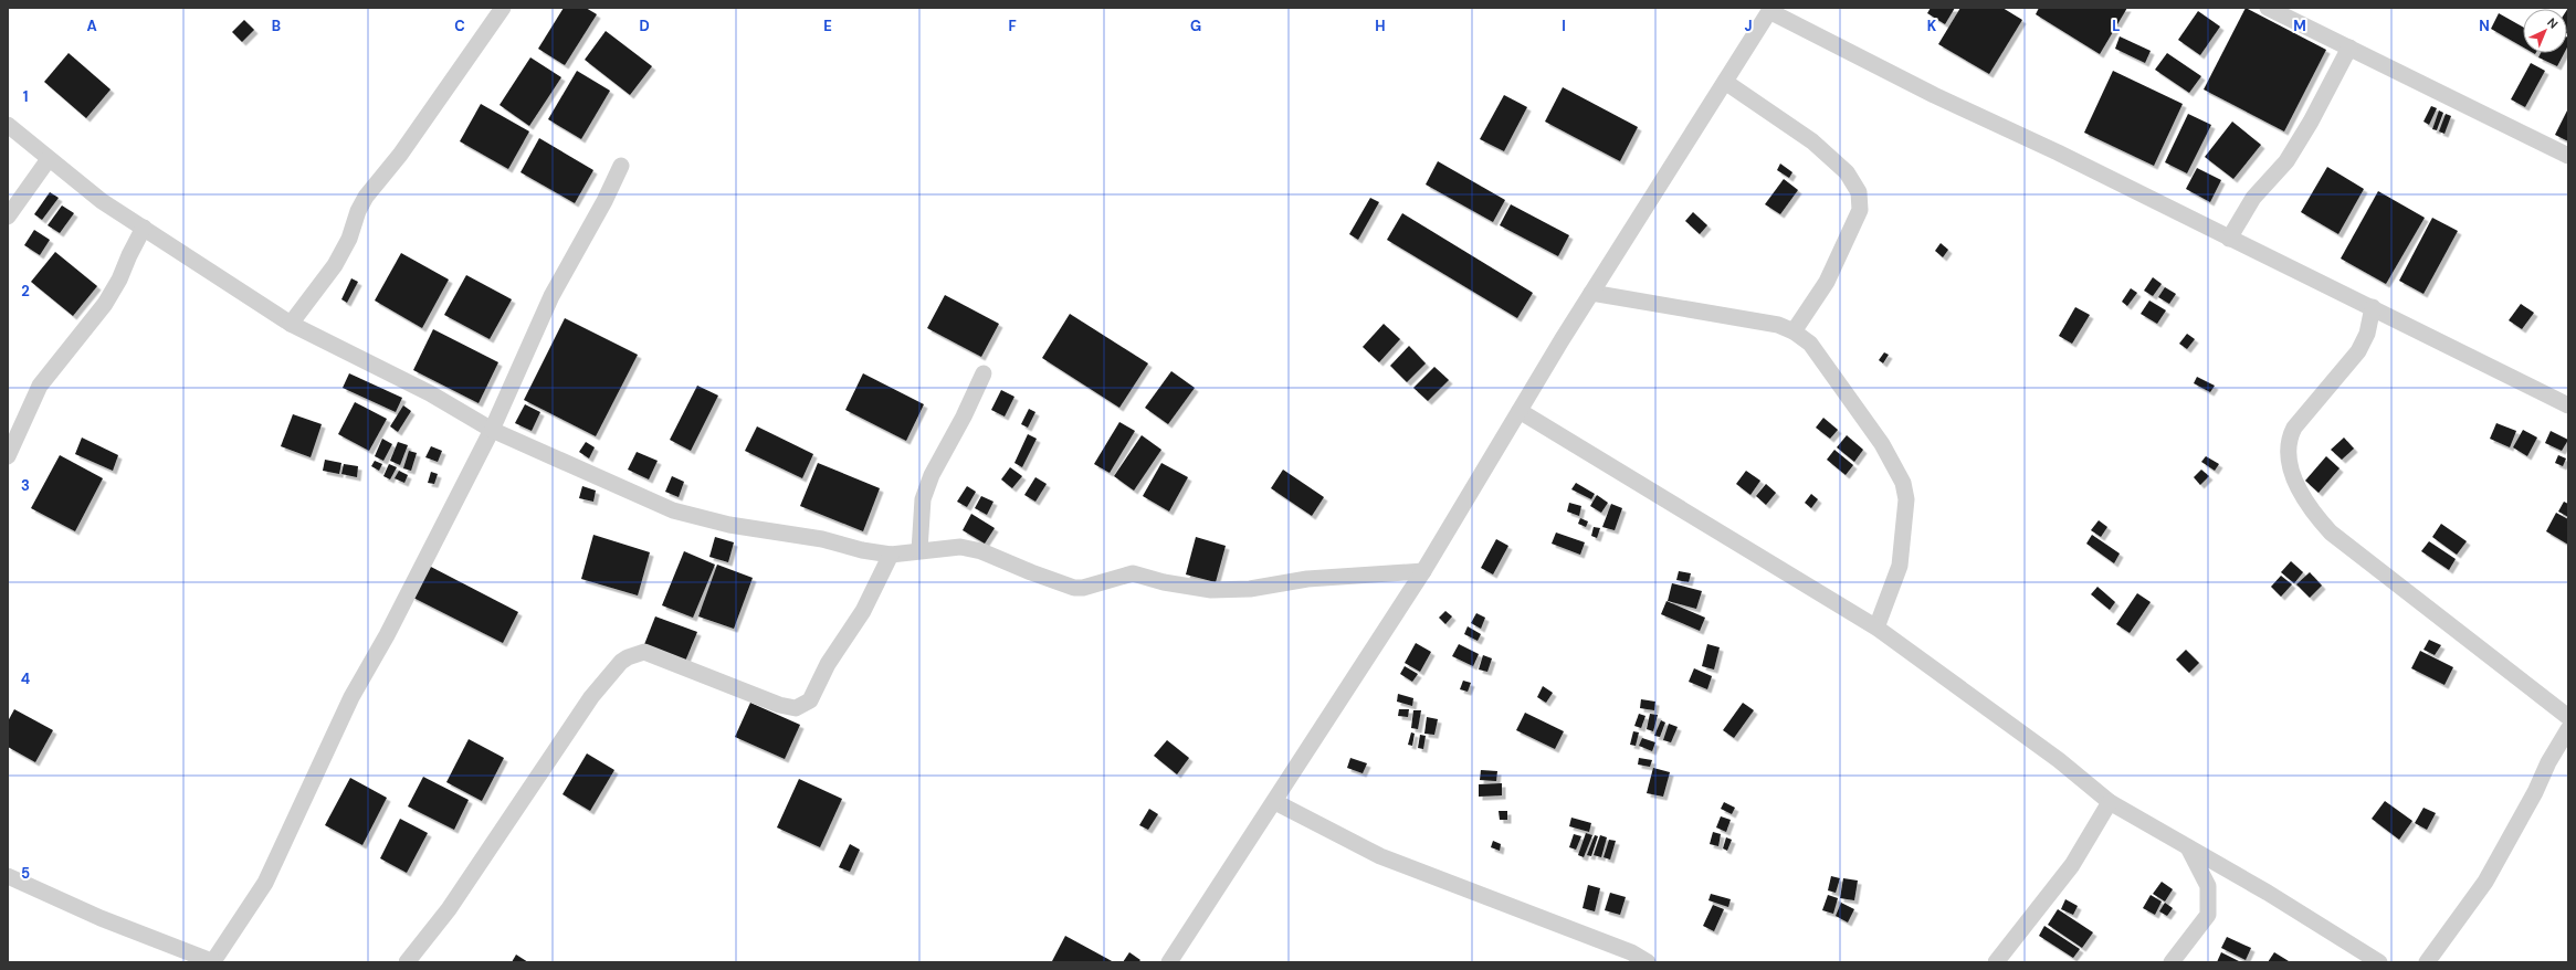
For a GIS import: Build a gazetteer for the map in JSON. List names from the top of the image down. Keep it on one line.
{"north":"top right","grid":{"columns":["A","B","C","D","E","F","G","H","I","J","K","L","M","N"],"rows":["1","2","3","4","5"]}}
